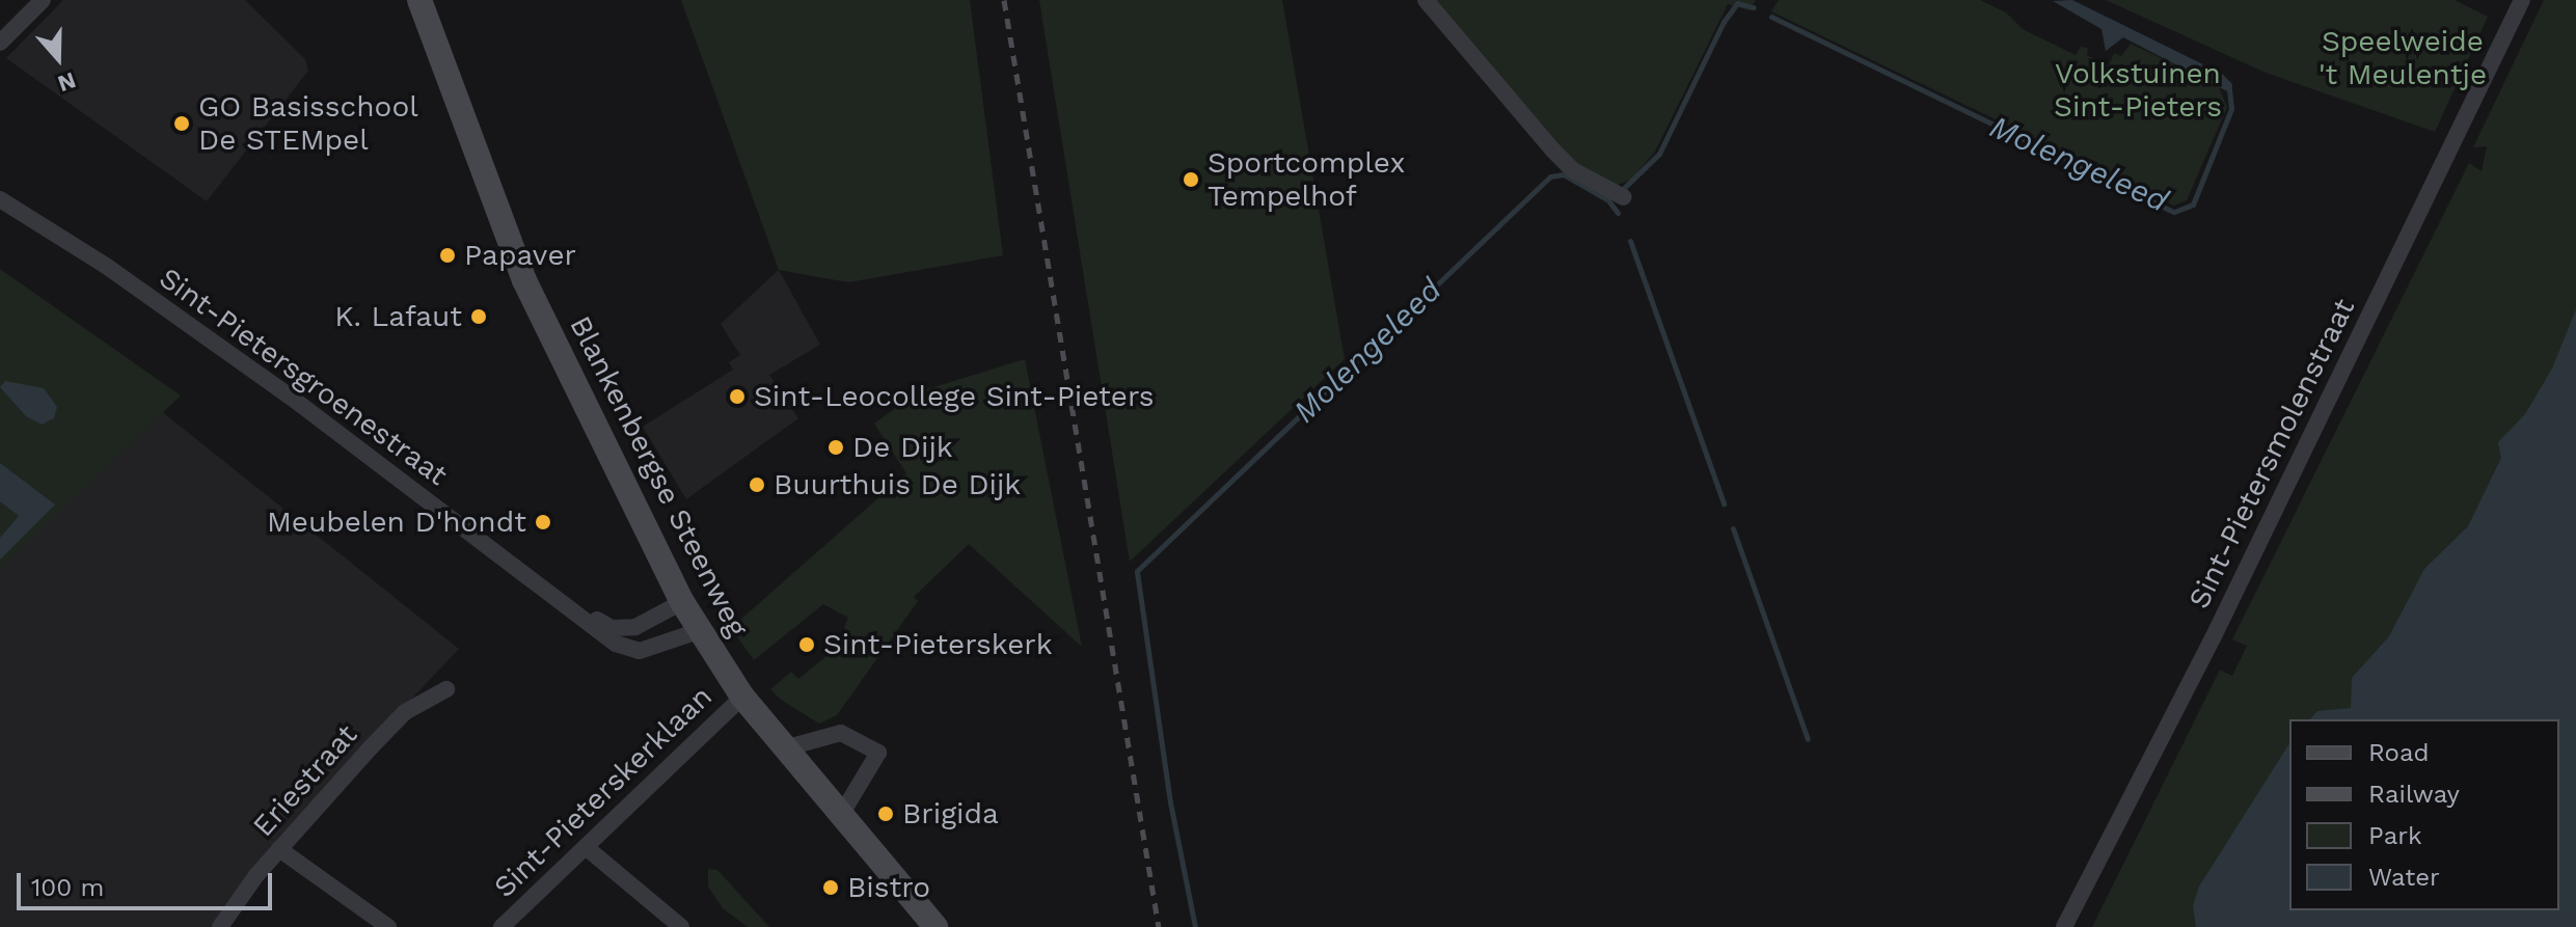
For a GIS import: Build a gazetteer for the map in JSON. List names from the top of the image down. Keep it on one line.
{"streets":{"main road":["Blankenbergse Steenweg"],"street":["Sint-Pietersgroenestraat","Sint-Pietersmolenstraat","Eriestraat","Sint-Pieterskerklaan"]},"crossings":[["Sint-Pietersgroenestraat","Blankenbergse Steenweg"],["Blankenbergse Steenweg","Sint-Pieterskerklaan"]],"water":["Molengeleed"],"parks":["Speelweide 't Meulentje","Volkstuinen Sint-Pieters"],"places":["GO Basisschool De STEMpel","Sportcomplex Tempelhof","Papaver","K. Lafaut","Sint-Leocollege Sint-Pieters","De Dijk","Buurthuis De Dijk","Meubelen D'hondt","Sint-Pieterskerk","Brigida","Bistro"],"legend":["Road","Railway","Park","Water"],"scale_bar":"100 m","north":"bottom"}
